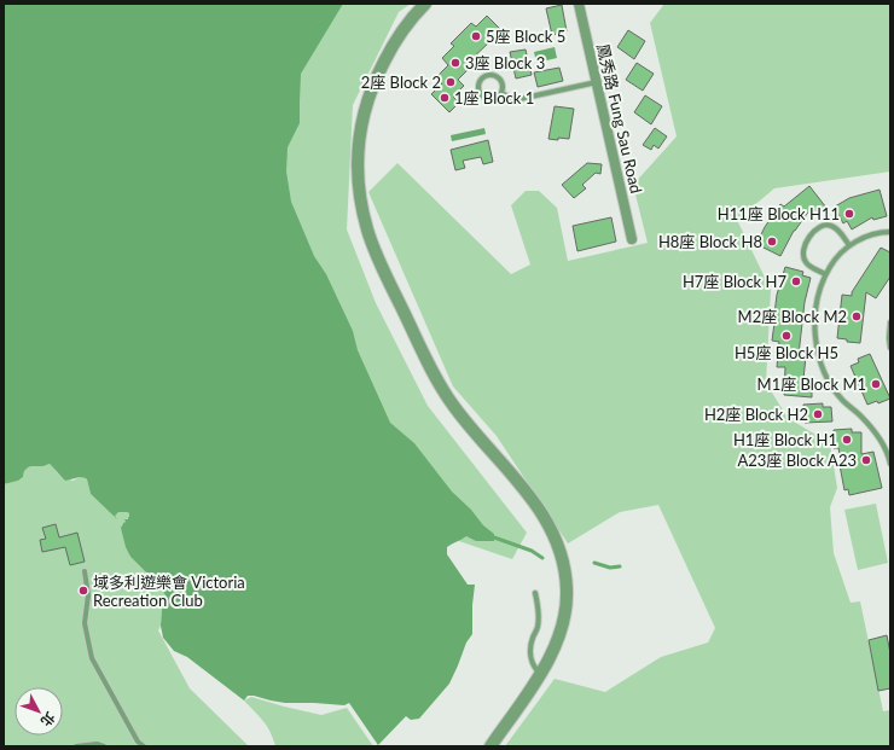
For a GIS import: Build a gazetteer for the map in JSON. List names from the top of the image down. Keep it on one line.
{"streets":{"street":["鳳秀路 Fung Sau Road"]},"places":["5座 Block 5","3座 Block 3","2座 Block 2","1座 Block 1","H11座 Block H11","H8座 Block H8","H7座 Block H7","M2座 Block M2","H5座 Block H5","M1座 Block M1","H2座 Block H2","H1座 Block H1","A23座 Block A23","域多利遊樂會 Victoria Recreation Club"],"north":"bottom right"}
